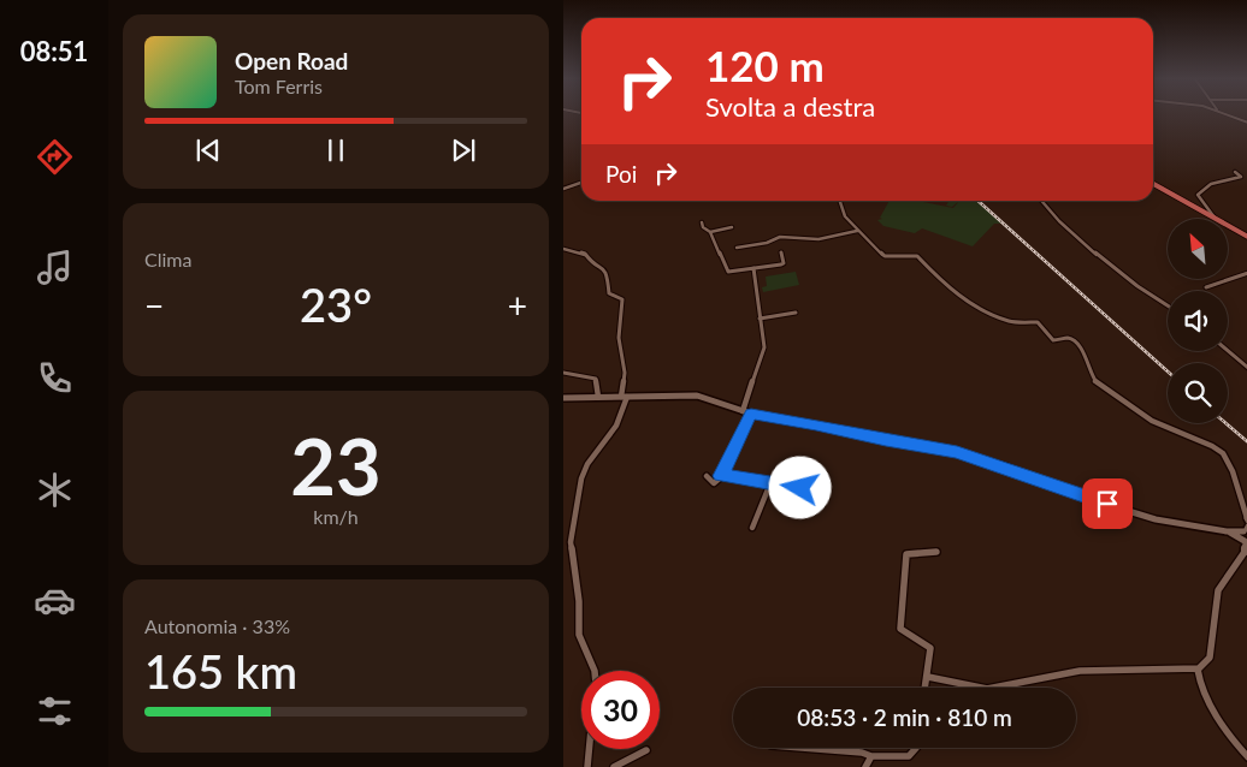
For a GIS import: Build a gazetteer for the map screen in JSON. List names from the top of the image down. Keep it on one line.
{"north":"top left","page":{"tabs":"08:51","turn":["120 m","Svolta a destra"],"song":["Open Road","Tom Ferris"],"then":"Poi","tile":["Clima",["23","km/h"],["Autonomia · 33%","165 km"]],"heat":["−","23°","+"],"limit":"30","trip":"08:53 · 2 min · 810 m"}}
